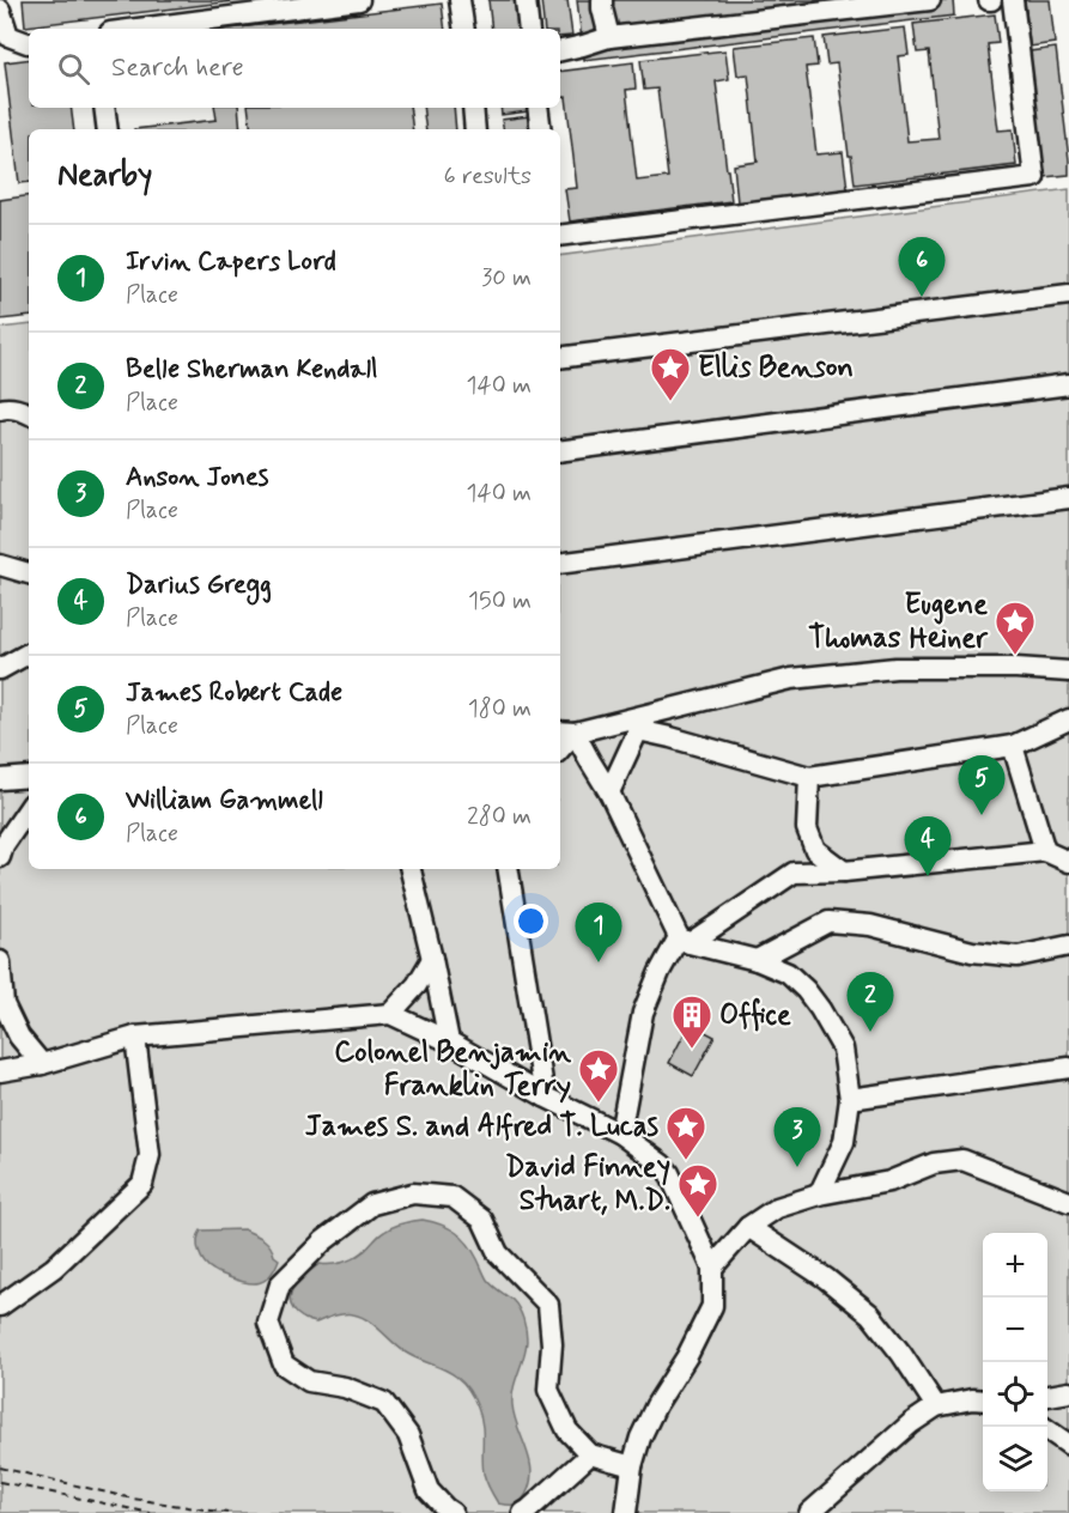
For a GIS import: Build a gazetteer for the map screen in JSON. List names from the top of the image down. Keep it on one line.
{"places":{"place":["Ellis Benson","Eugene Thomas Heiner","Colonel Benjamin Franklin Terry","James S. and Alfred T. Lucas","David Finney Stuart, M.D."],"building":["Office"]},"page":{"search":"Search here","heading":["Nearby","6 results"],"list":[{"mark":"1","name":"Irvin Capers Lord","note":"Place","value":"30 m"},{"mark":"2","name":"Belle Sherman Kendall","note":"Place","value":"140 m"},{"mark":"3","name":"Anson Jones","note":"Place","value":"140 m"},{"mark":"4","name":"Darius Gregg","note":"Place","value":"150 m"},{"mark":"5","name":"James Robert Cade","note":"Place","value":"180 m"},{"mark":"6","name":"William Gammell","note":"Place","value":"280 m"}],"pins":["6","5","4","1","2","3"],"map_buttons":["+","−"]}}
